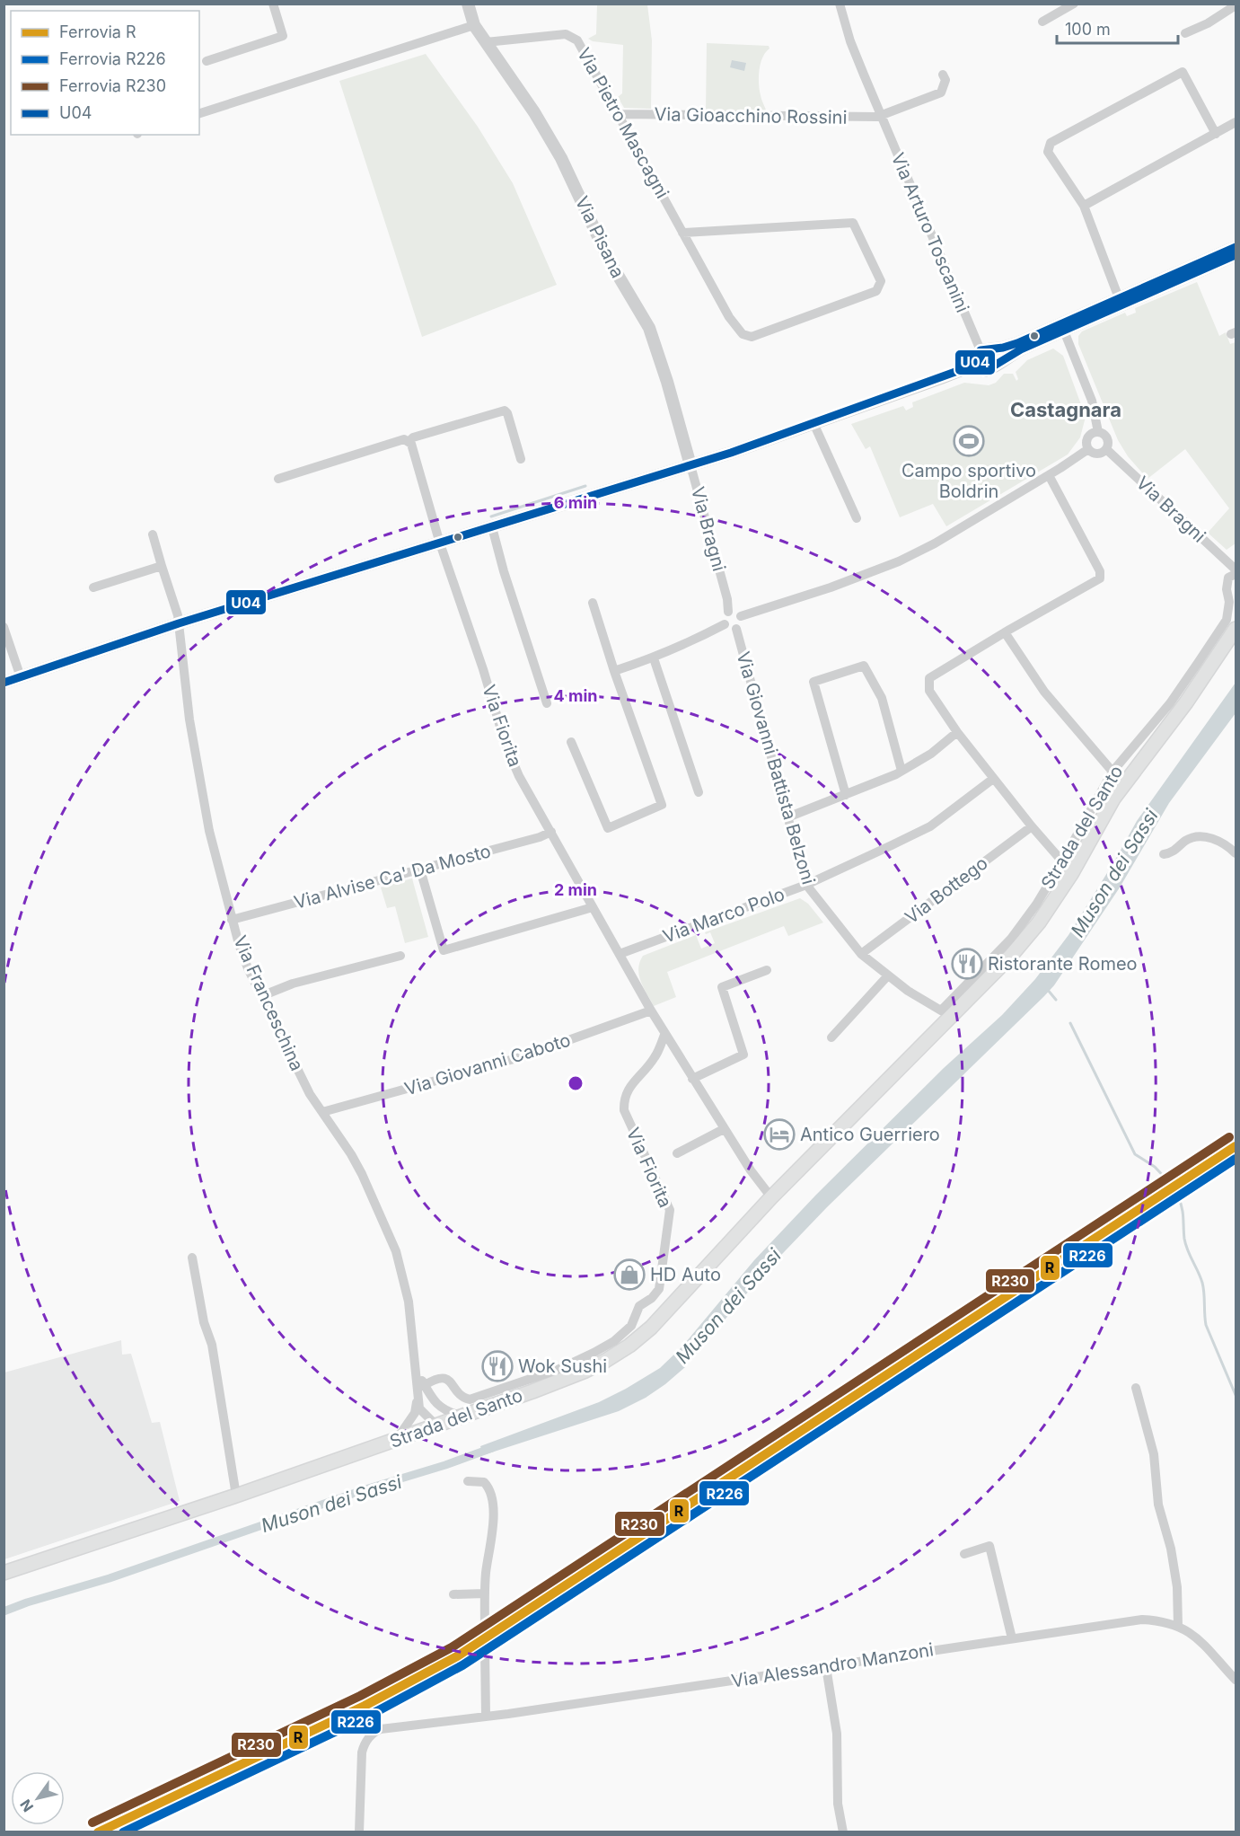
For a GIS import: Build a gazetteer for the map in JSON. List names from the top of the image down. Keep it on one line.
{"streets":{"main road":["Strada del Santo"],"street":["Via Gioacchino Rossini","Via Pietro Mascagni","Via Arturo Toscanini","Via Pisana","Via Bragni","Via Fiorita","Via Giovanni Battista Belzoni","Via Alvise Ca' Da Mosto","Via Bottego","Via Marco Polo","Via Franceschina","Via Giovanni Caboto","Via Alessandro Manzoni"]},"crossings":[["Via Gioacchino Rossini","Via Pietro Mascagni"],["Via Gioacchino Rossini","Via Arturo Toscanini"],["Via Pietro Mascagni","Via Pisana"],["Via Pisana","Via Bragni"],["Via Bragni","Via Fiorita"],["Via Bragni","Via Giovanni Battista Belzoni"],["Via Bragni","Strada del Santo"],["Via Bragni","Via Franceschina"],["Via Fiorita","Strada del Santo"],["Via Fiorita","Via Alvise Ca' Da Mosto"],["Via Fiorita","Via Marco Polo"],["Via Fiorita","Via Franceschina"],["Via Fiorita","Via Giovanni Caboto"],["Via Giovanni Battista Belzoni","Strada del Santo"],["Via Giovanni Battista Belzoni","Via Bottego"],["Via Giovanni Battista Belzoni","Via Marco Polo"],["Strada del Santo","Via Franceschina"],["Via Alvise Ca' Da Mosto","Via Franceschina"],["Via Franceschina","Via Giovanni Caboto"]],"districts":["Castagnara"],"water":["Muson dei Sassi"],"places":{"sports":["Campo sportivo Boldrin"],"restaurant":["Ristorante Romeo","Wok Sushi"],"hotel":["Antico Guerriero"],"shop":["HD Auto"]},"lines":["transit line U04","rail line R230","rail line R","rail line R226"],"legend":["Ferrovia R","Ferrovia R226","Ferrovia R230","U04"],"scale_bar":"100 m","north":"bottom left","rings":["6 min","4 min","2 min"]}
